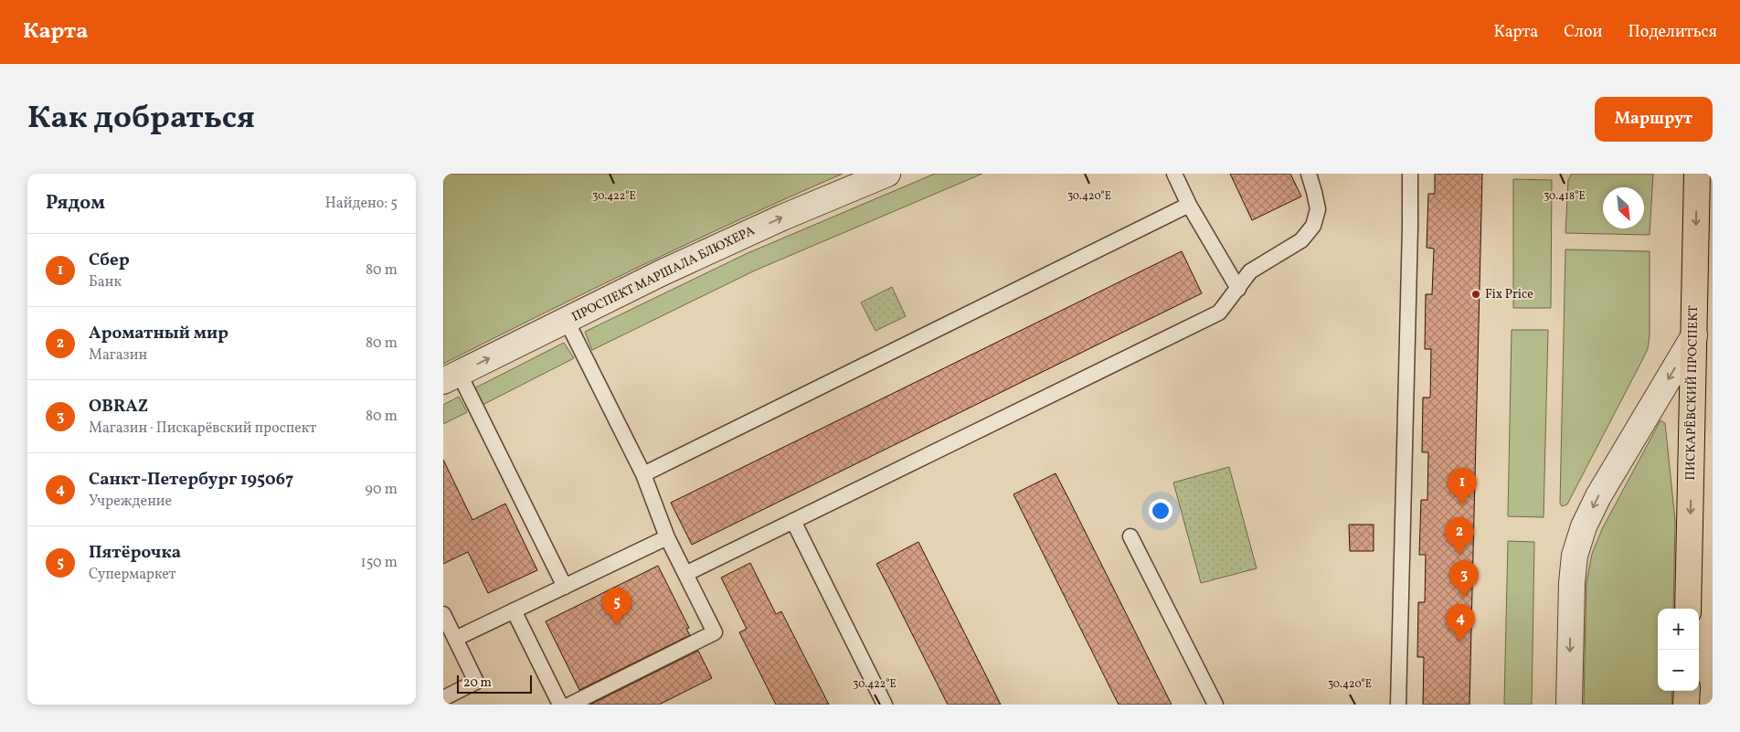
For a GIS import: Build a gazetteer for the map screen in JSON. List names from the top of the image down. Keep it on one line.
{"streets":{"main road":["ПИСКАРЁВСКИЙ ПРОСПЕКТ"],"street":["ПРОСПЕКТ МАРШАЛА БЛЮХЕРА"]},"one_way":["ПРОСПЕКТ МАРШАЛА БЛЮХЕРА","ПИСКАРЁВСКИЙ ПРОСПЕКТ"],"places":["Fix Price"],"scale_bar":"20 m","north":"bottom right","page":{"header":"Карта","nav":["Карта","Слои","Поделиться"],"title":"Как добраться","buttons":"Маршрут","heading":["Рядом","Найдено: 5"],"list":[{"mark":"1","name":"Сбер","note":"Банк","value":"80 m"},{"mark":"2","name":"Ароматный мир","note":"Магазин","value":"80 m"},{"mark":"3","name":"OBRAZ","note":"Магазин · Пискарёвский проспект","value":"80 m"},{"mark":"4","name":"Санкт-Петербург 195067","note":"Учреждение","value":"90 m"},{"mark":"5","name":"Пятёрочка","note":"Супермаркет","value":"150 m"}],"pins":["1","2","3","5","4"],"map_buttons":["+","−"],"scale":"20 m"},"coordinates":["30.422°E","30.420°E","30.418°E"]}
